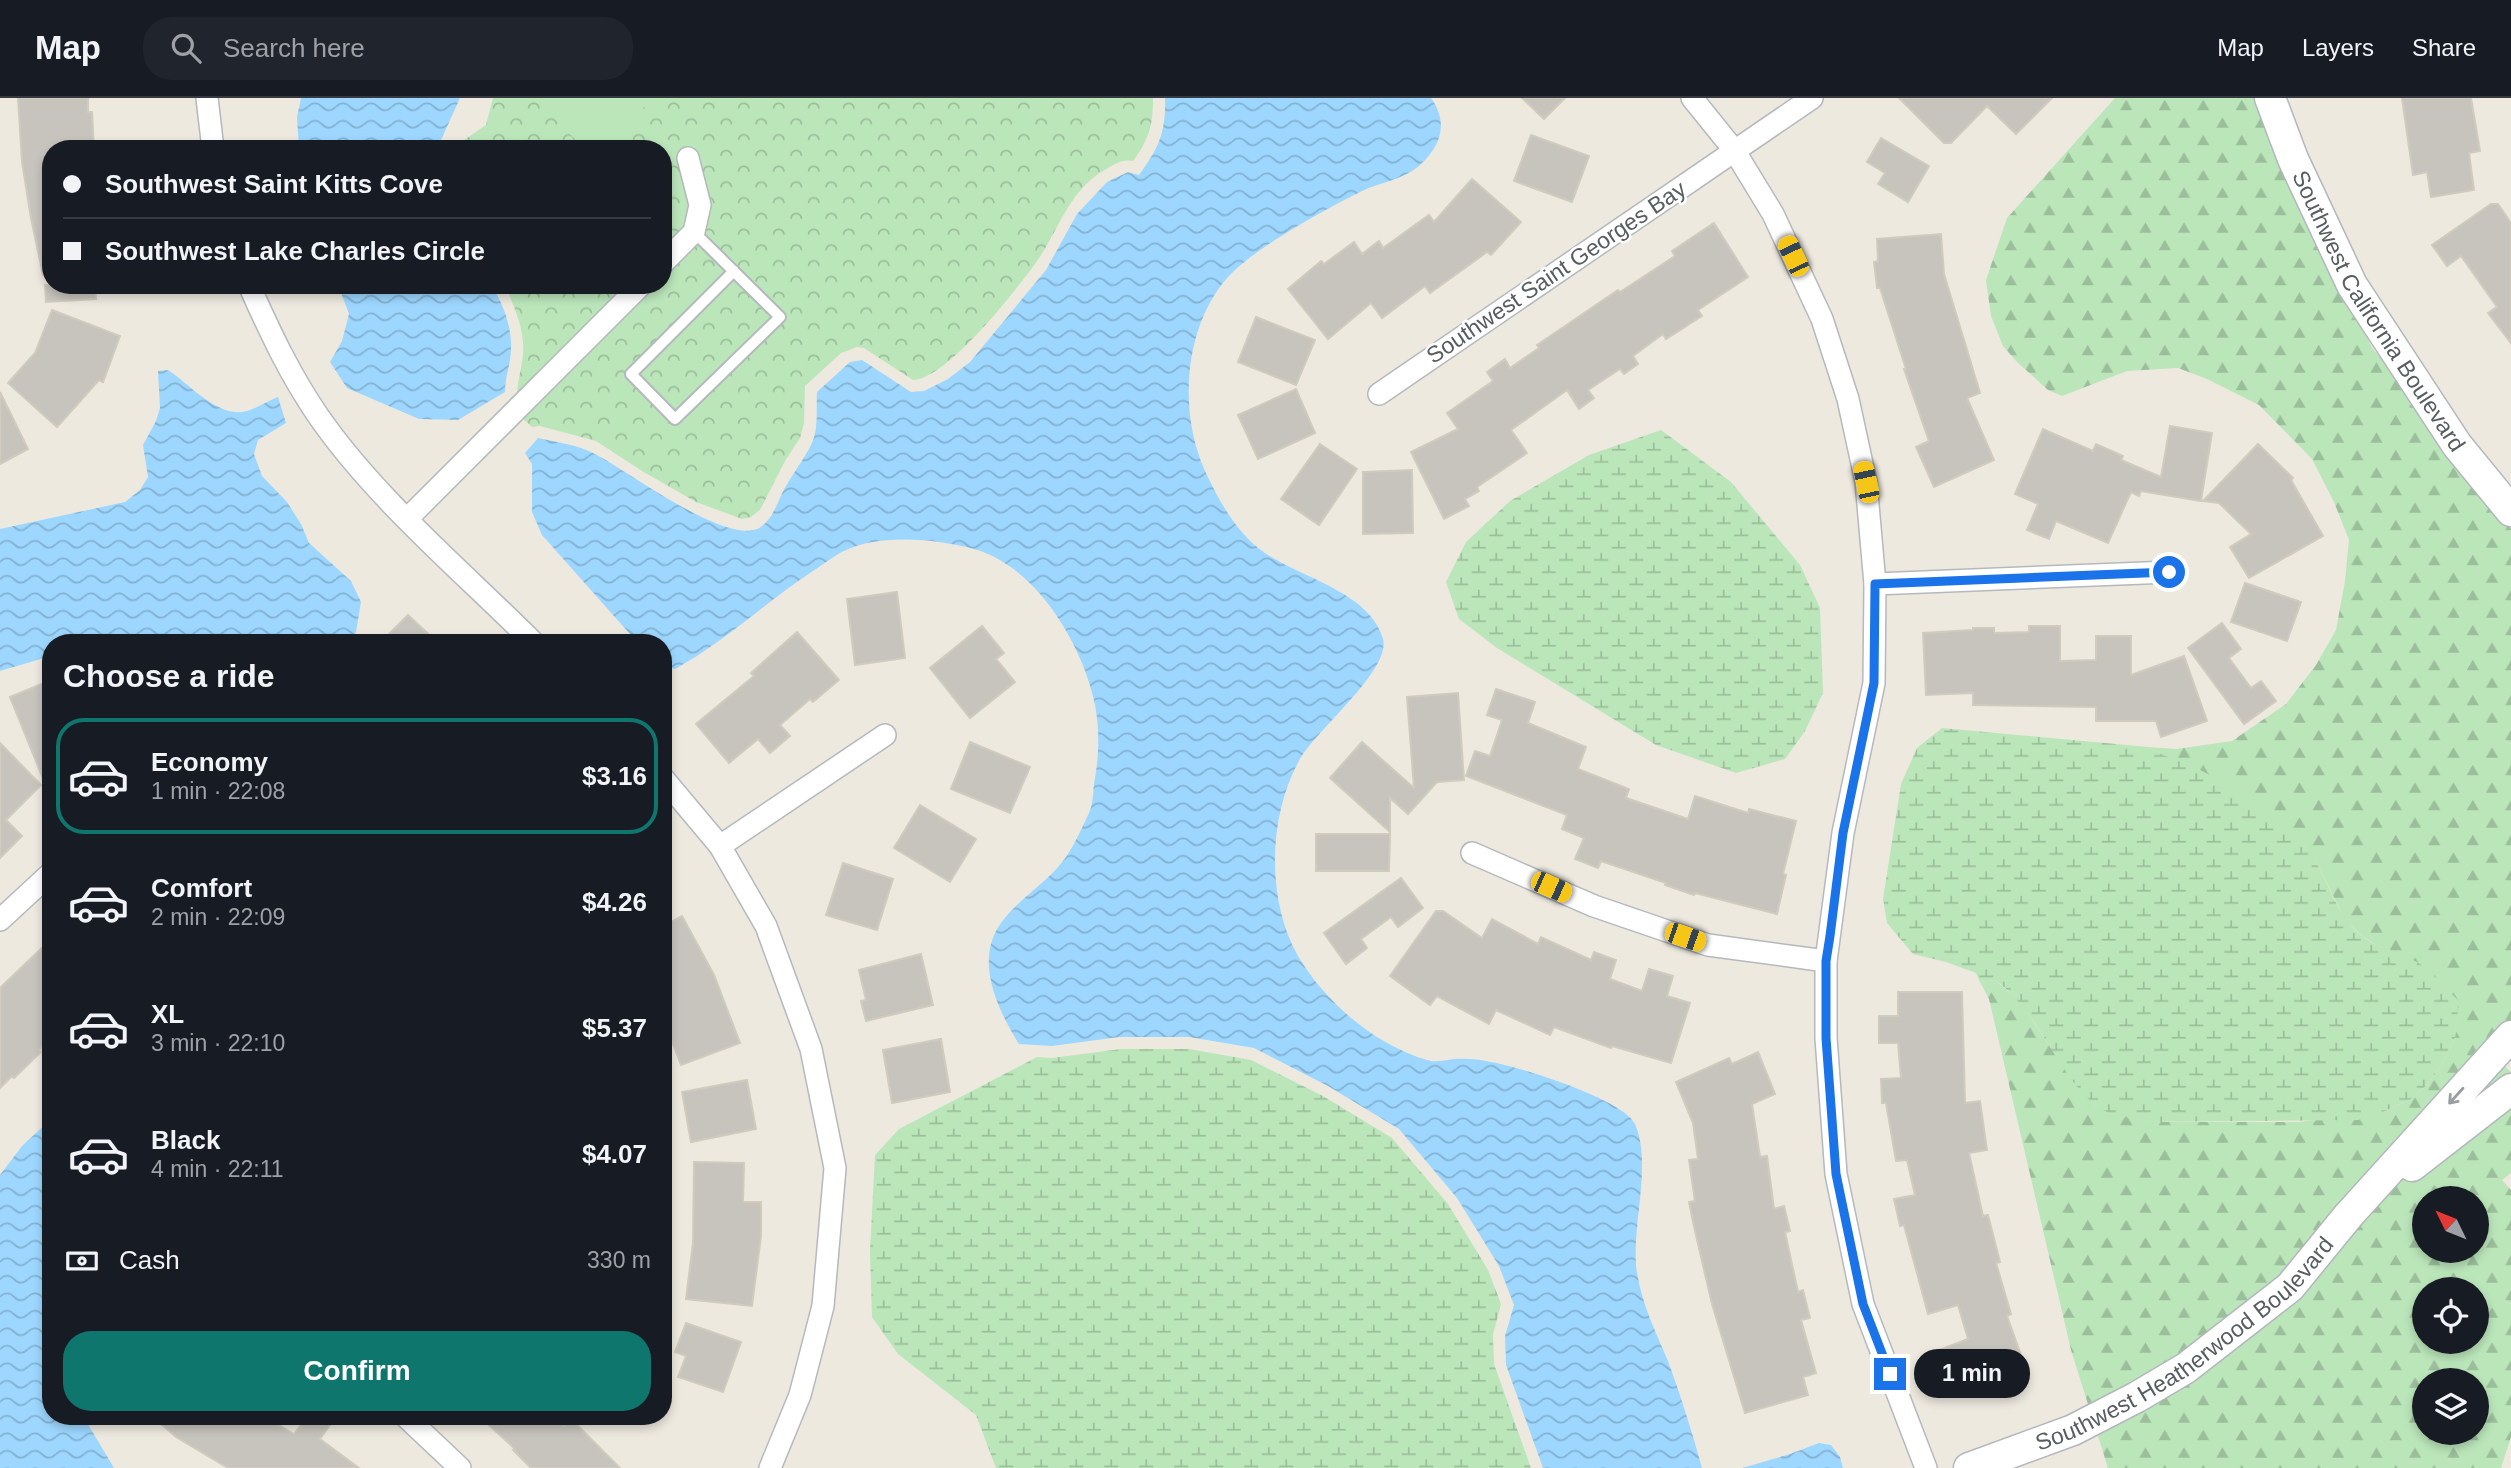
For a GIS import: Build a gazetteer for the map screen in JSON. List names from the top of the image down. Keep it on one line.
{"streets":{"street":["Southwest Saint Georges Bay","Southwest California Boulevard","Southwest Heatherwood Boulevard"]},"north":"top left","page":{"header":"Map","search":"Search here","nav":["Map","Layers","Share"],"banner":["Southwest Saint Kitts Cove","Southwest Lake Charles Circle"],"heading":"Choose a ride","list":[{"name":"Economy","note":"1 min · 22:08","value":"$3.16"},{"name":"Comfort","note":"2 min · 22:09","value":"$4.26"},{"name":"XL","note":"3 min · 22:10","value":"$5.37"},{"name":"Black","note":"4 min · 22:11","value":"$4.07"}],"pay":["Cash","330 m"],"buttons":"Confirm","bubble":"1 min"}}
